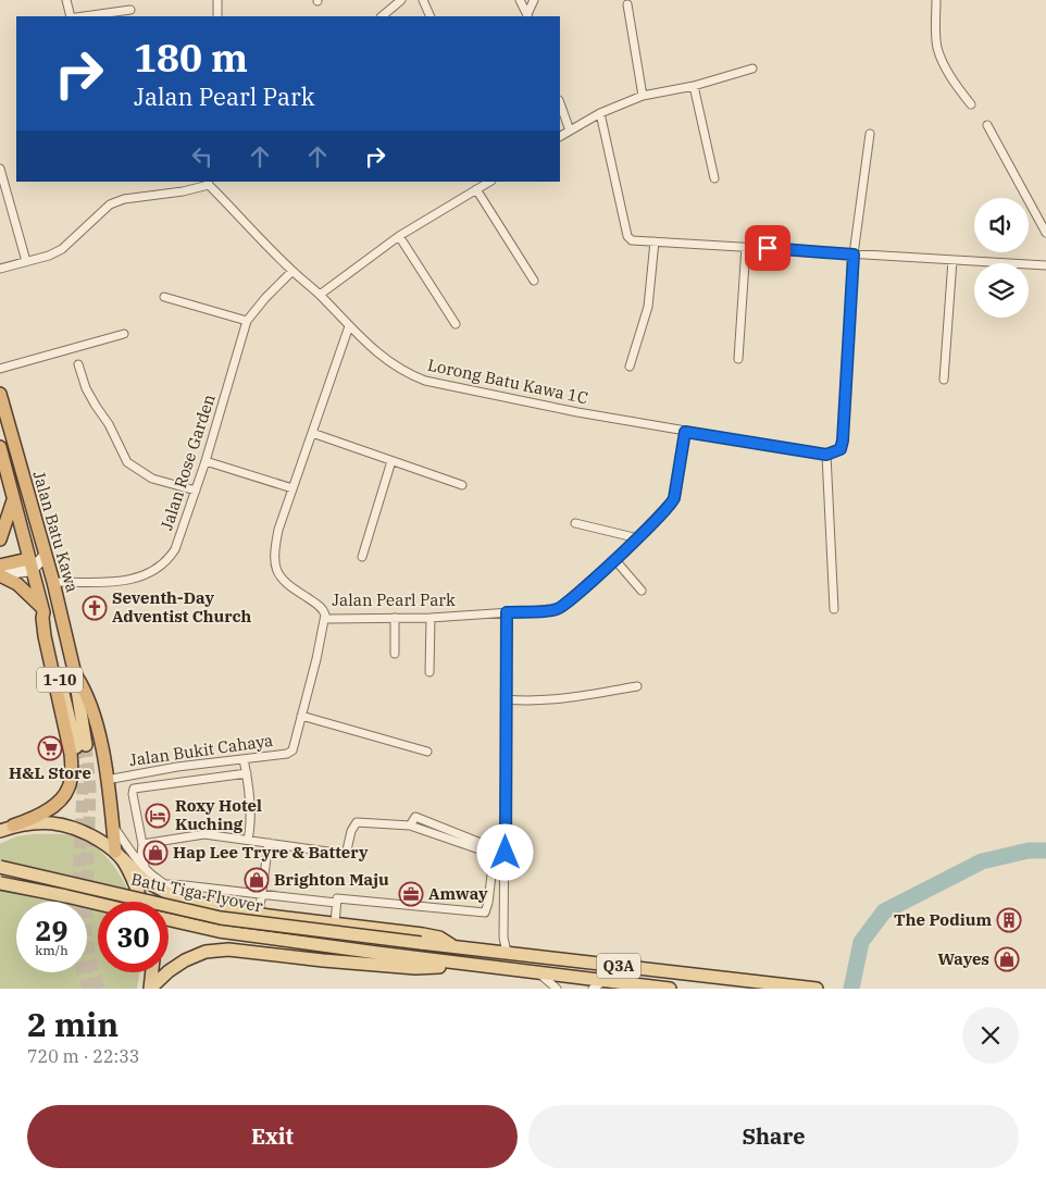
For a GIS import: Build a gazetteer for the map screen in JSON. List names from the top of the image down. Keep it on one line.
{"streets":{"highway":["Jalan Batu Kawa","1-10"],"main road":["Batu Tiga Flyover","Q3A"],"street":["Lorong Batu Kawa 1C","Jalan Rose Garden","Jalan Pearl Park","Jalan Bukit Cahaya"]},"crossings":[["Lorong Batu Kawa 1C","Jalan Rose Garden"],["Lorong Batu Kawa 1C","Jalan Pearl Park"],["Jalan Rose Garden","Jalan Batu Kawa"],["Jalan Pearl Park","Jalan Bukit Cahaya"],["Batu Tiga Flyover","Q3A"]],"places":{"church":["Seventh-Day Adventist Church"],"supermarket":["H&L Store"],"hotel":["Roxy Hotel Kuching"],"shop":["Hap Lee Tryre & Battery","Brighton Maju","Wayes"],"office":["Amway"],"building":["The Podium"]},"page":{"turn":["180 m","Jalan Pearl Park"],"speed":"29 km/h","limit":"30","heading":["2 min","720 m · 22:33"],"buttons":["Exit","Share"]}}
